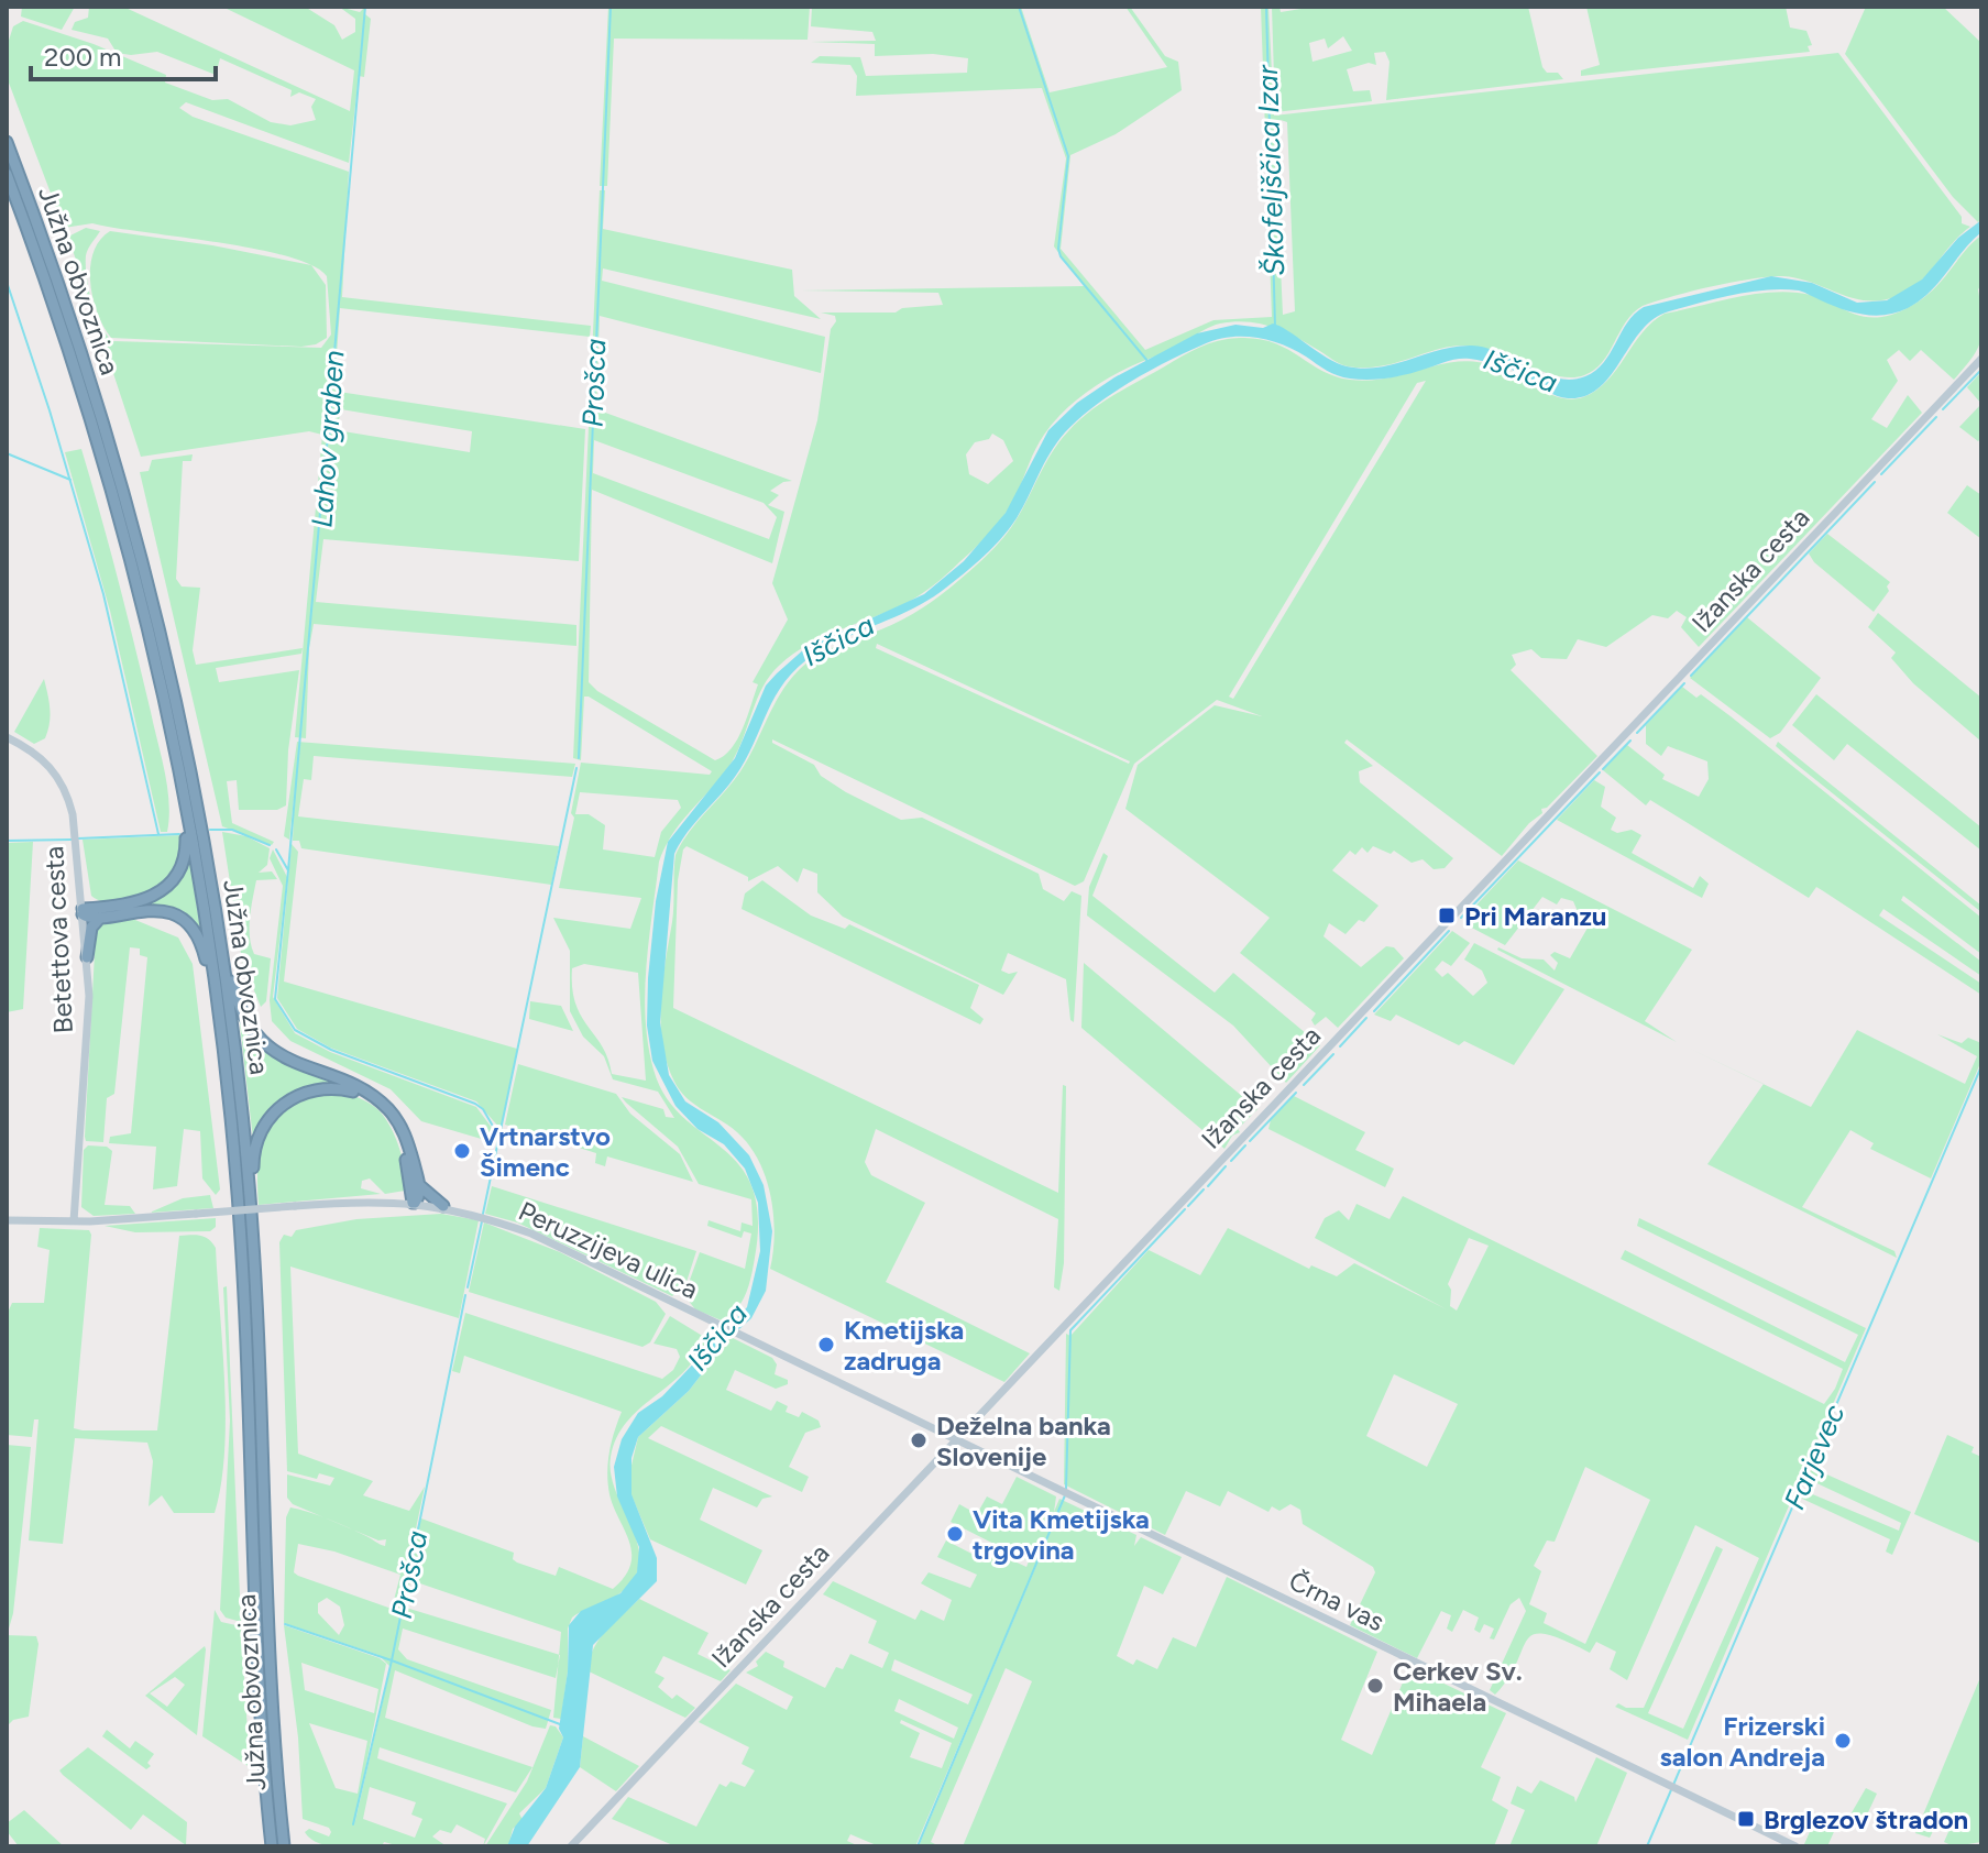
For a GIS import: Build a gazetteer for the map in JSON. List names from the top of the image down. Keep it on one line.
{"streets":{"highway":["Južna obvoznica"],"street":["Ižanska cesta","Betettova cesta","Peruzzijeva ulica","Črna vas"]},"crossings":[["Ižanska cesta","Peruzzijeva ulica"],["Ižanska cesta","Črna vas"],["Betettova cesta","Peruzzijeva ulica"],["Peruzzijeva ulica","Črna vas"]],"water":["Škofeljščica Izar","Iščica","Prošca","Lahov graben","Farjevec"],"places":{"transit":["Pri Maranzu","Brglezov štradon"],"other":["Vrtnarstvo Šimenc","Kmetijska zadruga","Deželna banka Slovenije","Vita Kmetijska trgovina","Cerkev Sv. Mihaela","Frizerski salon Andreja"]},"scale_bar":"200 m"}
